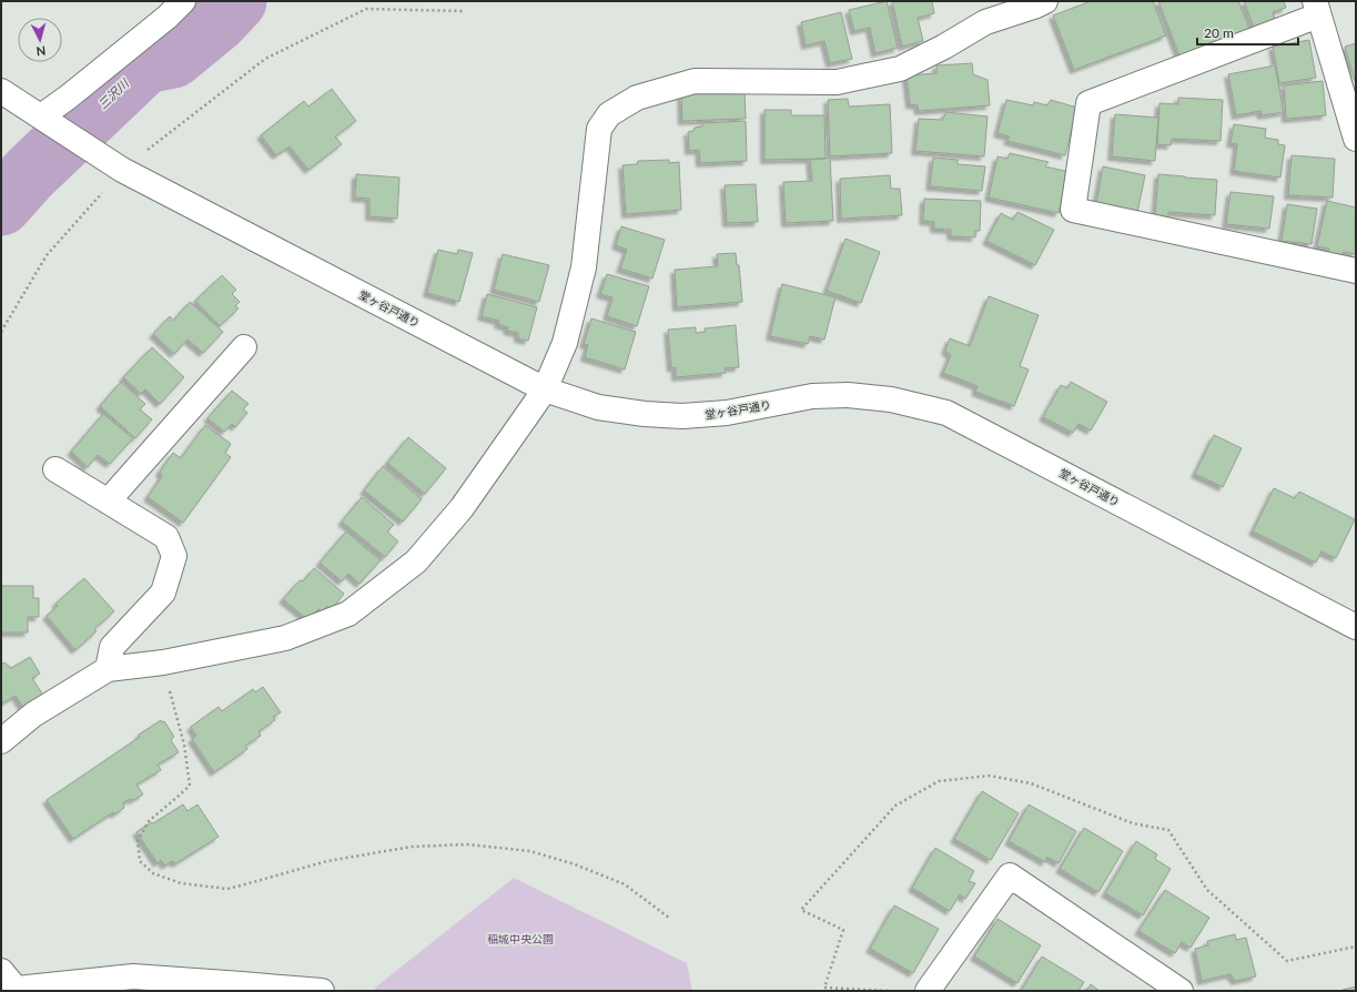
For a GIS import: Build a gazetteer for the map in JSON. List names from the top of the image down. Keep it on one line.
{"streets":{"street":["堂ヶ谷戸通り"]},"water":["三沢川"],"parks":["稲城中央公園"],"scale_bar":"20 m","north":"bottom"}
